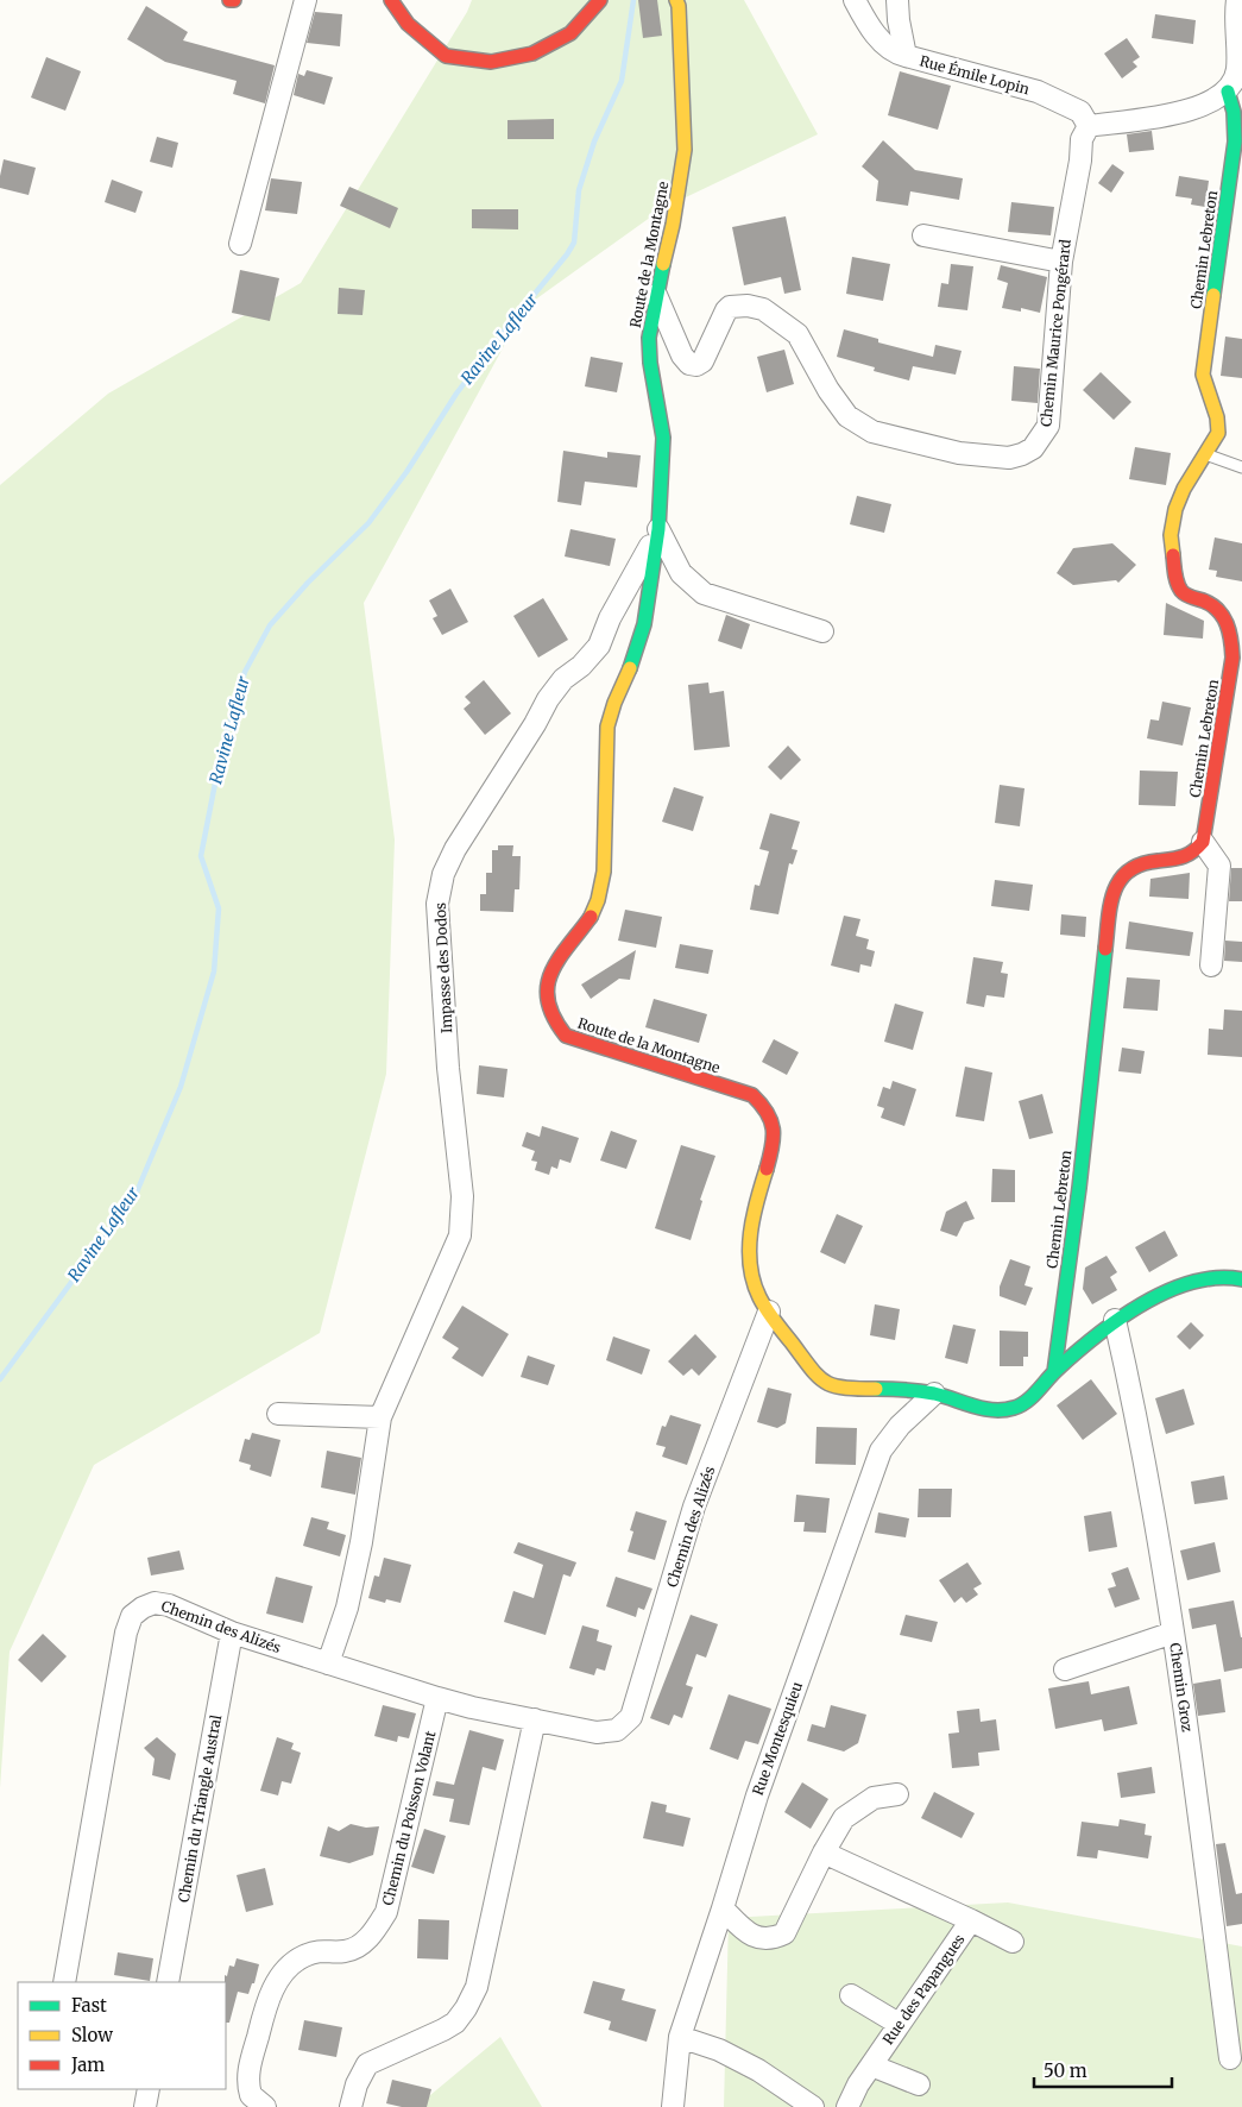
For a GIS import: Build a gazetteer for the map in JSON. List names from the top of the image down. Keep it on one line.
{"streets":{"main road":["Chemin Lebreton","Route de la Montagne"],"street":["Rue Émile Lopin","Chemin Maurice Pongérard","Impasse des Dodos","Chemin des Alizés","Chemin Groz","Rue Montesquieu","Chemin du Triangle Austral","Chemin du Poisson Volant","Rue des Papangues"]},"crossings":[["Rue Émile Lopin","Chemin Maurice Pongérard"],["Chemin Lebreton","Route de la Montagne"],["Route de la Montagne","Chemin Maurice Pongérard"],["Route de la Montagne","Impasse des Dodos"],["Route de la Montagne","Chemin des Alizés"],["Route de la Montagne","Chemin Groz"],["Route de la Montagne","Rue Montesquieu"],["Impasse des Dodos","Chemin des Alizés"],["Chemin des Alizés","Chemin du Triangle Austral"],["Chemin des Alizés","Chemin du Poisson Volant"]],"water":["Ravine Lafleur"],"legend":["Fast","Slow","Jam"],"scale_bar":"50 m"}
